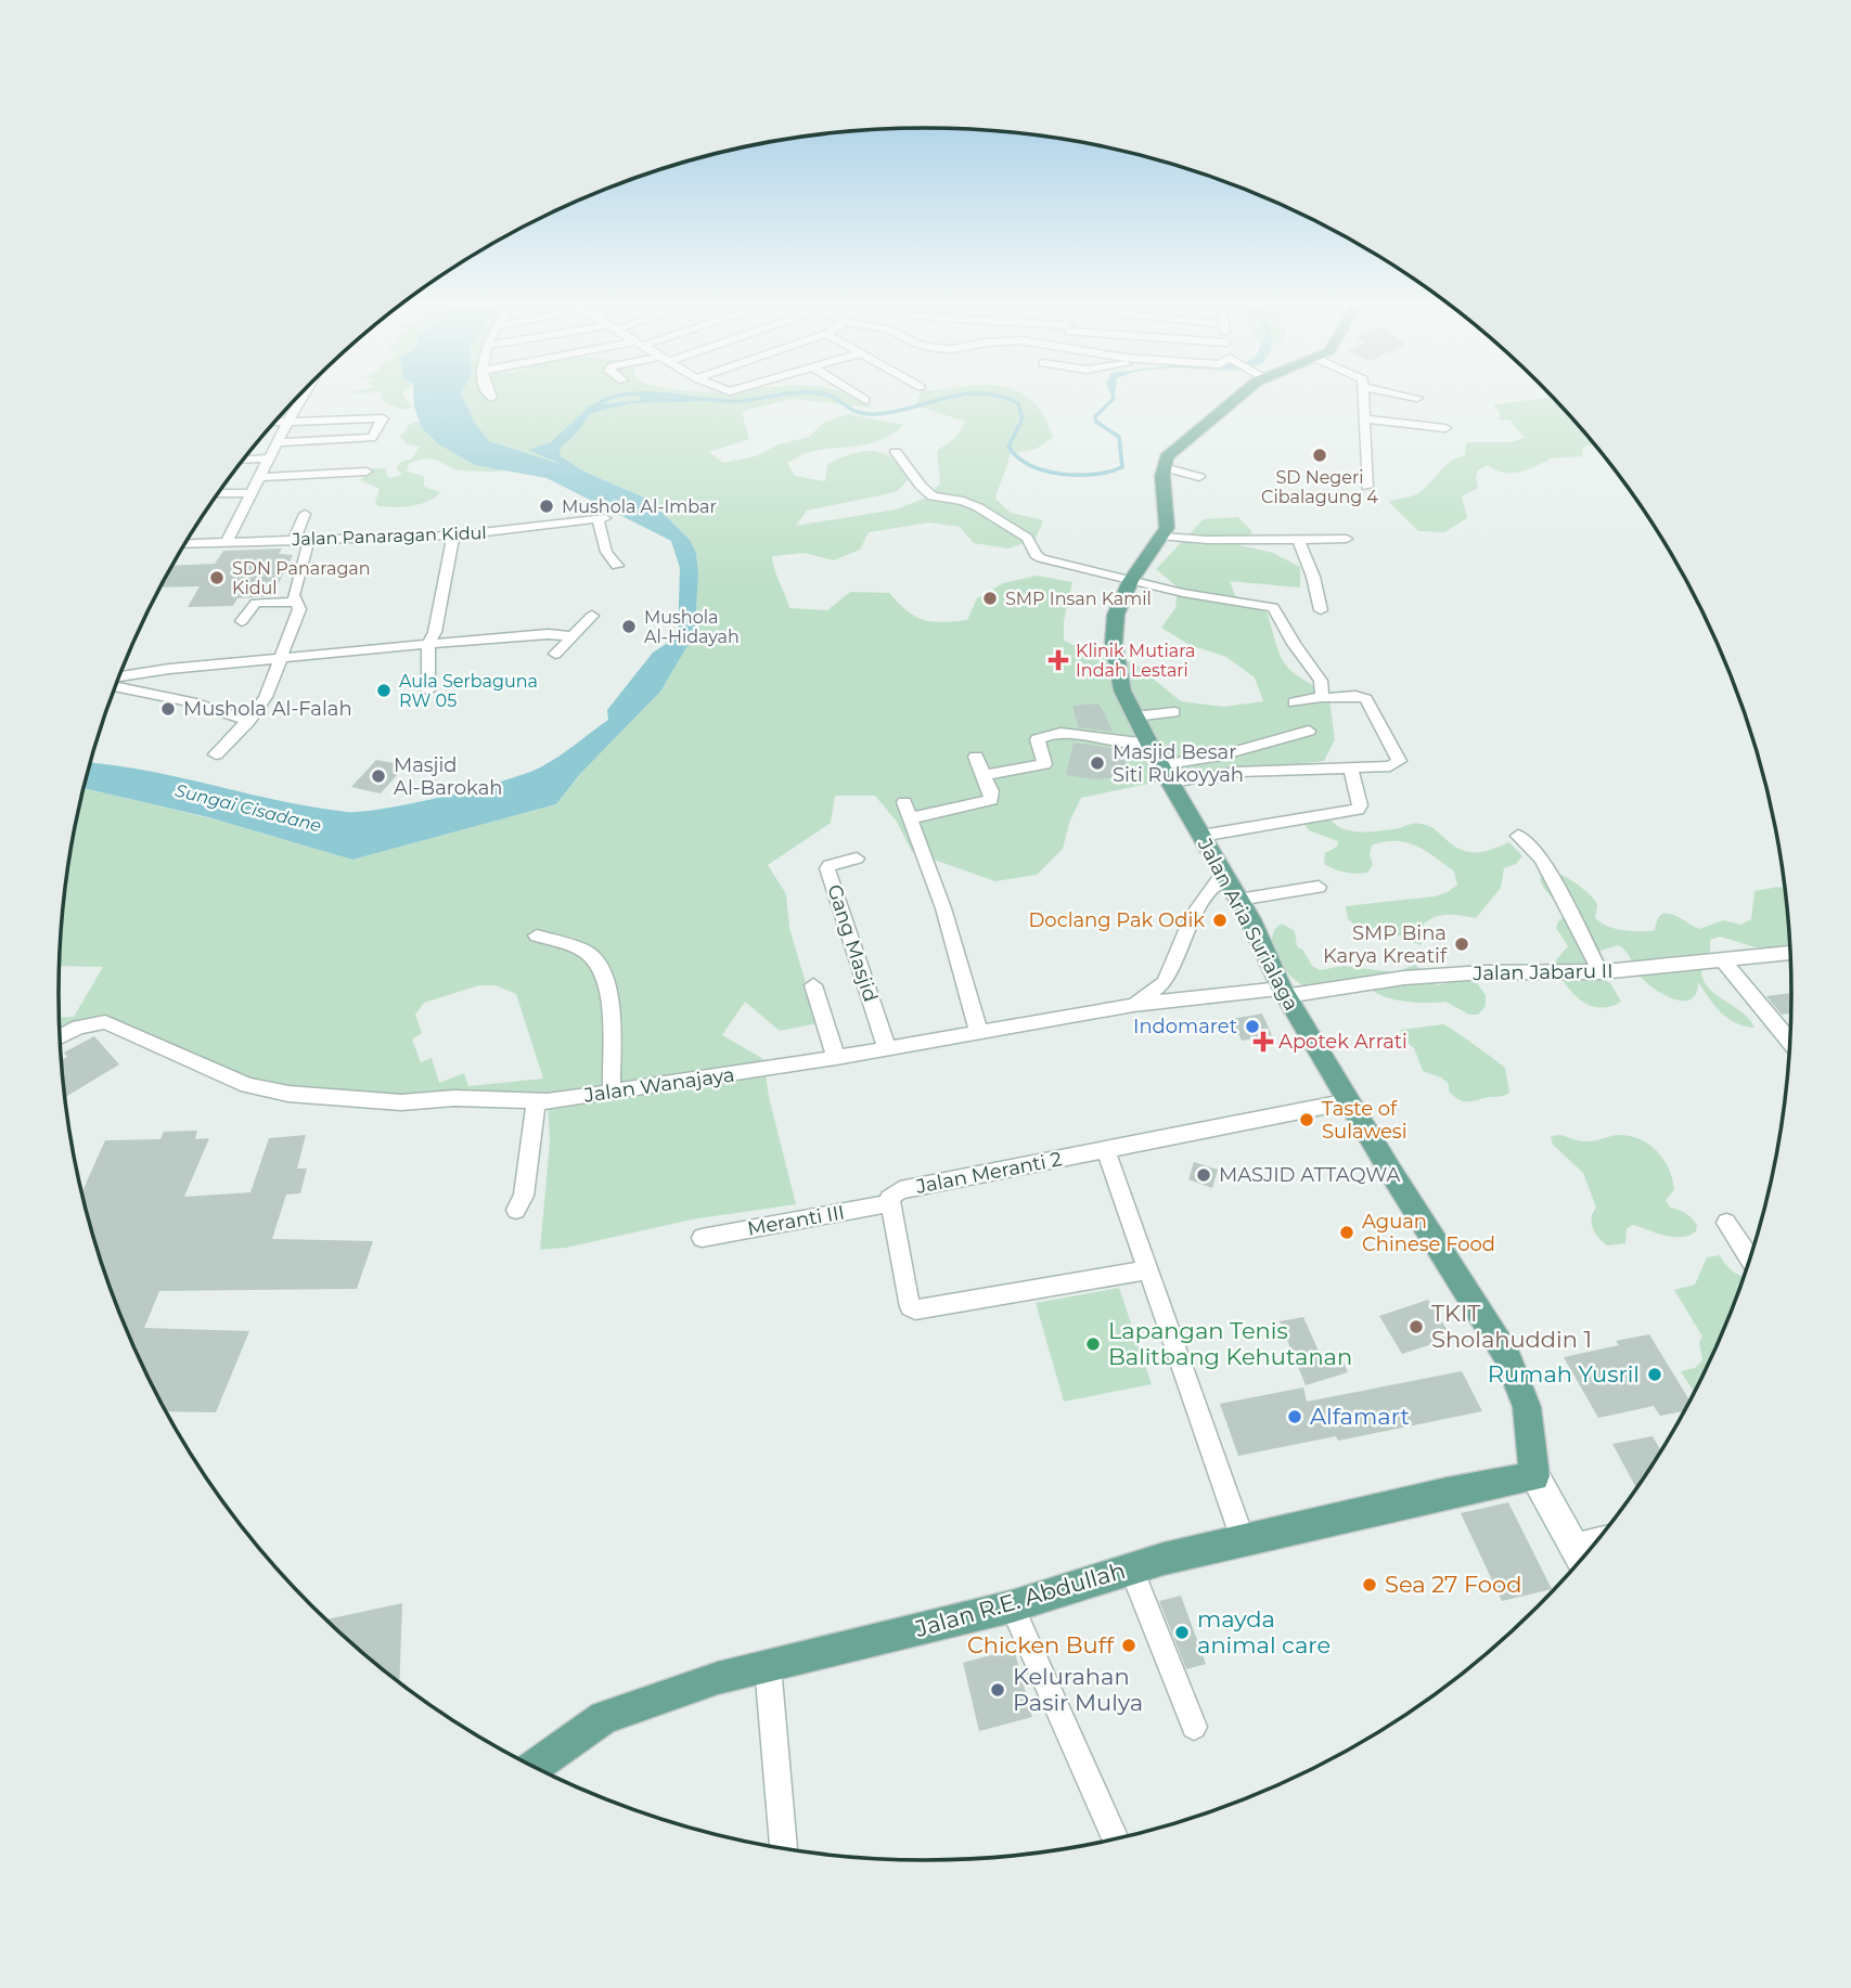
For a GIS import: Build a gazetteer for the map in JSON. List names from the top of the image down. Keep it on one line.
{"streets":{"main road":["Jalan Aria Surialaga","Jalan R.E. Abdullah"],"street":["Jalan Panaragan Kidul","Gang Masjid","Jalan Jabaru II","Jalan Wanajaya","Jalan Meranti 2","Meranti III"]},"crossings":[["Jalan Aria Surialaga","Jalan Jabaru II"],["Jalan Aria Surialaga","Jalan Wanajaya"],["Jalan Aria Surialaga","Jalan Meranti 2"],["Jalan Aria Surialaga","Jalan R.E. Abdullah"],["Gang Masjid","Jalan Wanajaya"],["Jalan Jabaru II","Jalan Wanajaya"],["Jalan Meranti 2","Meranti III"]],"water":["Sungai Cisadane"],"places":{"other":["SD Negeri Cibalagung 4","Mushola Al-Imbar","SDN Panaragan Kidul","SMP Insan Kamil","Mushola Al-Hidayah","Aula Serbaguna RW 05","Mushola Al-Falah","Masjid Besar Siti Rukoyyah","Masjid Al-Barokah","Doclang Pak Odik","SMP Bina Karya Kreatif","Indomaret","Taste of Sulawesi","MASJID ATTAQWA","Aguan Chinese Food","TKIT Sholahuddin 1","Lapangan Tenis Balitbang Kehutanan","Rumah Yusril","Alfamart","Sea 27 Food","mayda animal care","Chicken Buff","Kelurahan Pasir Mulya"],"health":["Klinik Mutiara Indah Lestari","Apotek Arrati"]}}
